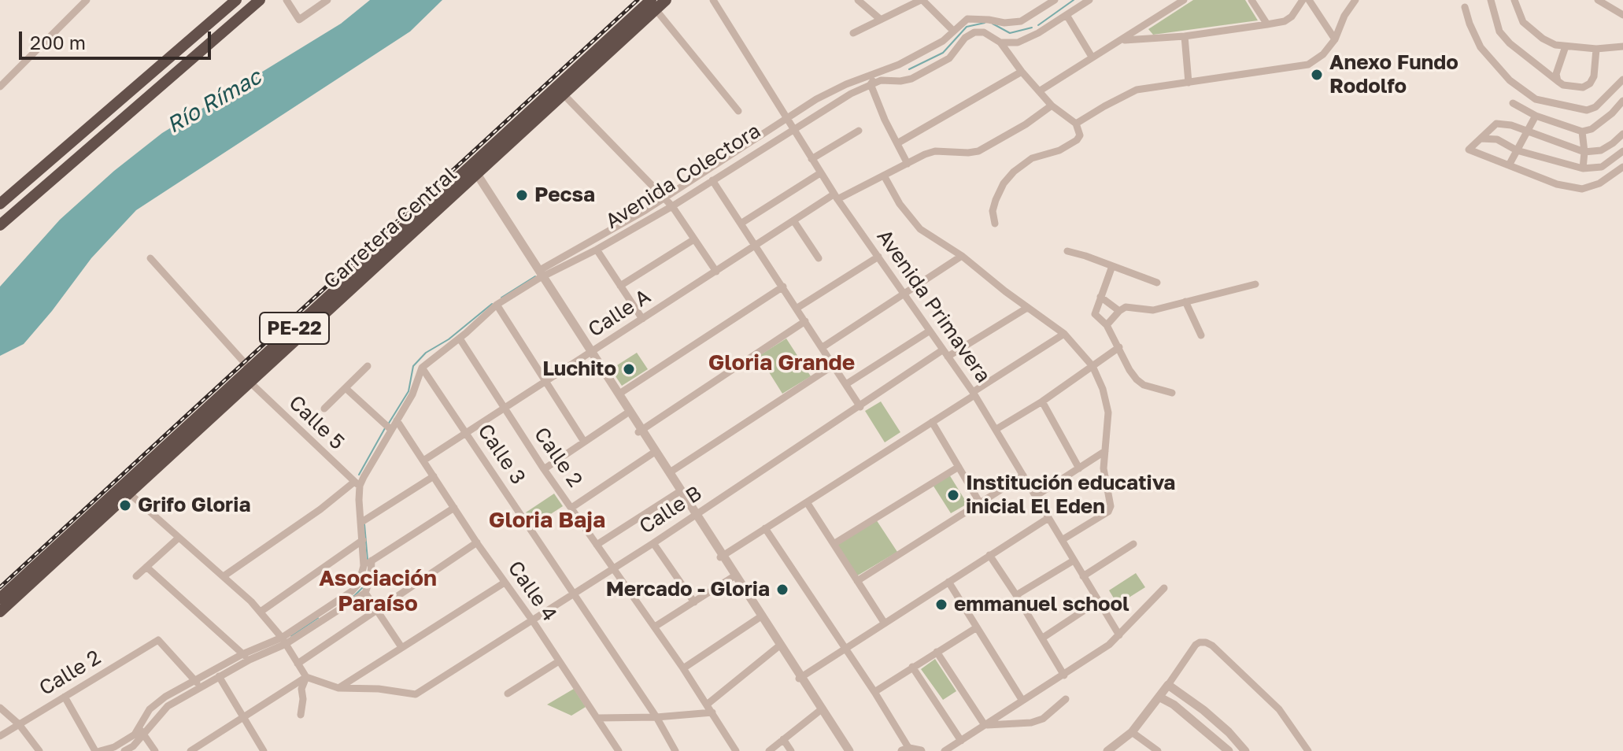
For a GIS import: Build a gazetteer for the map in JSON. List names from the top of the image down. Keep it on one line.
{"streets":{"highway":["Carretera Central","PE-22"],"street":["Avenida Colectora","Avenida Primavera","Calle A","Calle 5","Calle 3","Calle 2","Calle B","Calle 4"]},"crossings":[["Avenida Colectora","Avenida Primavera"],["Avenida Colectora","Calle 3"],["Avenida Colectora","Calle 2"],["Carretera Central","Calle 5"],["Avenida Primavera","Calle A"],["Avenida Primavera","Calle B"],["Calle A","Calle 3"],["Calle A","Calle 2"],["Calle A","Calle 4"],["Calle 3","Calle B"],["Calle 2","Calle B"],["Calle B","Calle 4"]],"districts":["Gloria Grande","Gloria Baja","Asociación Paraíso"],"water":["Río Rímac"],"places":["Anexo Fundo Rodolfo","Pecsa","Luchito","Institución educativa inicial El Eden","Grifo Gloria","Mercado - Gloria","emmanuel school"],"scale_bar":"200 m"}
